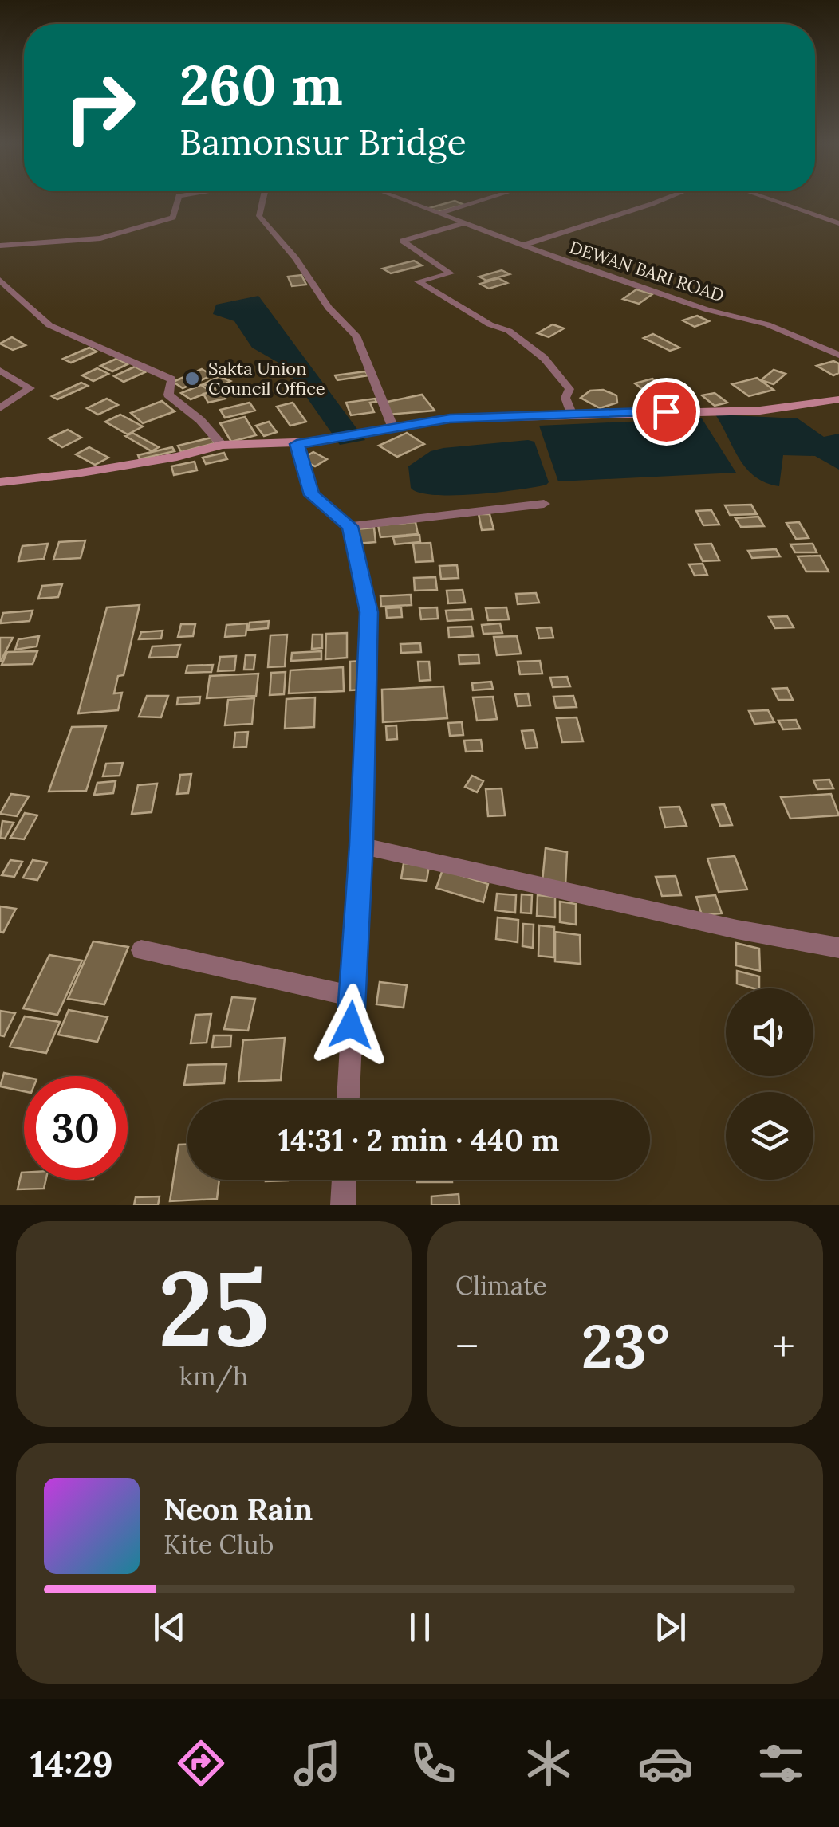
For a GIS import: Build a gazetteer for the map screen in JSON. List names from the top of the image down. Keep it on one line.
{"streets":{"street":["DEWAN BARI ROAD"]},"places":["Sakta Union Council Office"],"page":{"turn":["260 m","Bamonsur Bridge"],"limit":"30","trip":"14:31 · 2 min · 440 m","tile":[["25","km/h"],"Climate"],"heat":["−","23°","+"],"song":["Neon Rain","Kite Club"],"tabs":"14:29"}}
